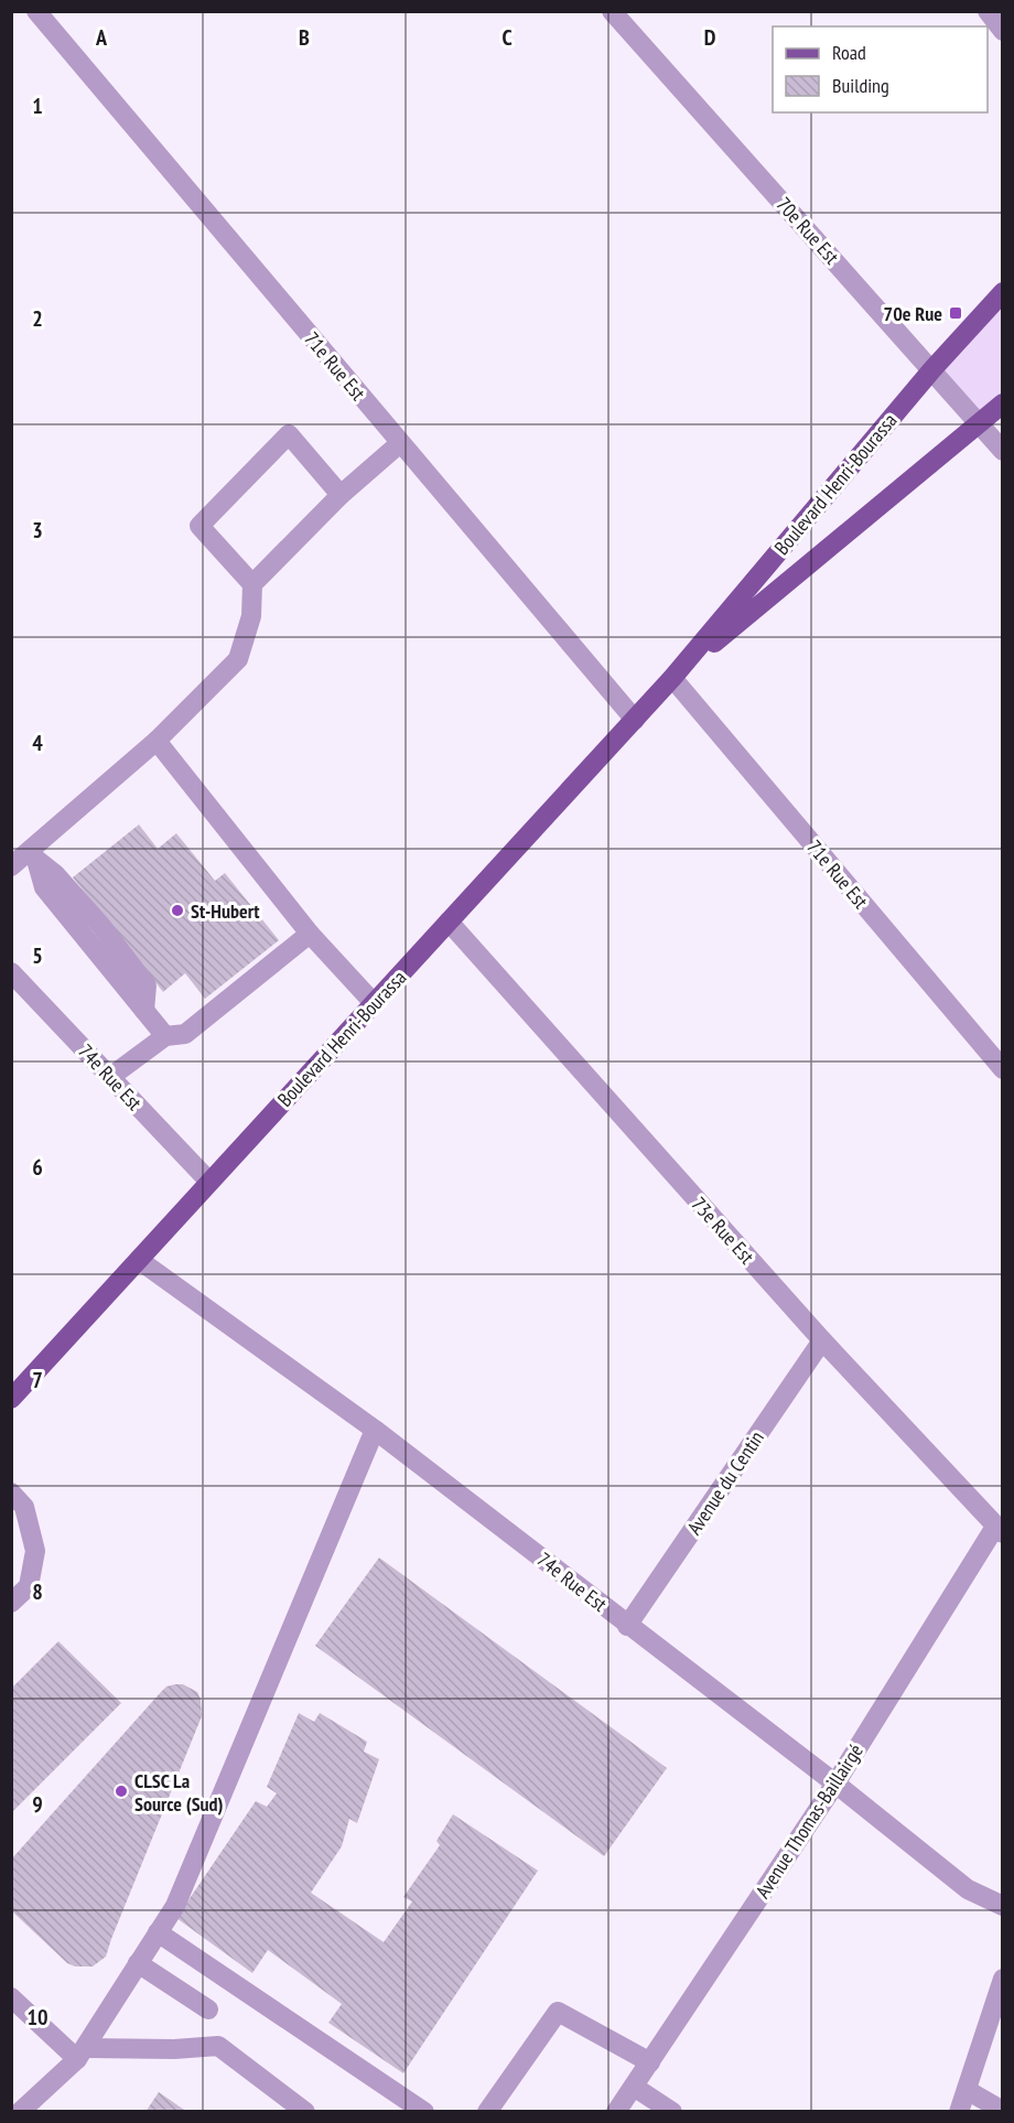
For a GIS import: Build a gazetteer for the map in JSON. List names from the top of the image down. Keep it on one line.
{"streets":{"main road":["Boulevard Henri-Bourassa"],"street":["70e Rue Est","71e Rue Est","74e Rue Est","73e Rue Est","Avenue du Centin","Avenue Thomas-Baillairgé"]},"crossings":[["70e Rue Est","Boulevard Henri-Bourassa"],["71e Rue Est","Boulevard Henri-Bourassa"],["Boulevard Henri-Bourassa","74e Rue Est"],["Boulevard Henri-Bourassa","73e Rue Est"],["74e Rue Est","Avenue du Centin"],["74e Rue Est","Avenue Thomas-Baillairgé"],["73e Rue Est","Avenue du Centin"],["73e Rue Est","Avenue Thomas-Baillairgé"]],"places":{"transit":["70e Rue"],"other":["St-Hubert","CLSC La Source (Sud)"]},"legend":["Road","Building"],"grid":{"columns":["A","B","C","D"],"rows":["1","2","3","4","5","6","7","8","9","10"]}}
